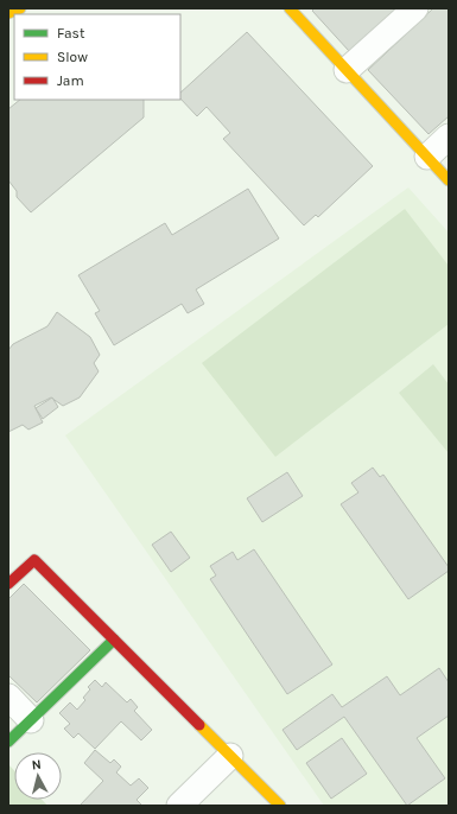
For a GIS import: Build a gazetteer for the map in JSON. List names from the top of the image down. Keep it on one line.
{"legend":["Fast","Slow","Jam"],"north":"top"}
